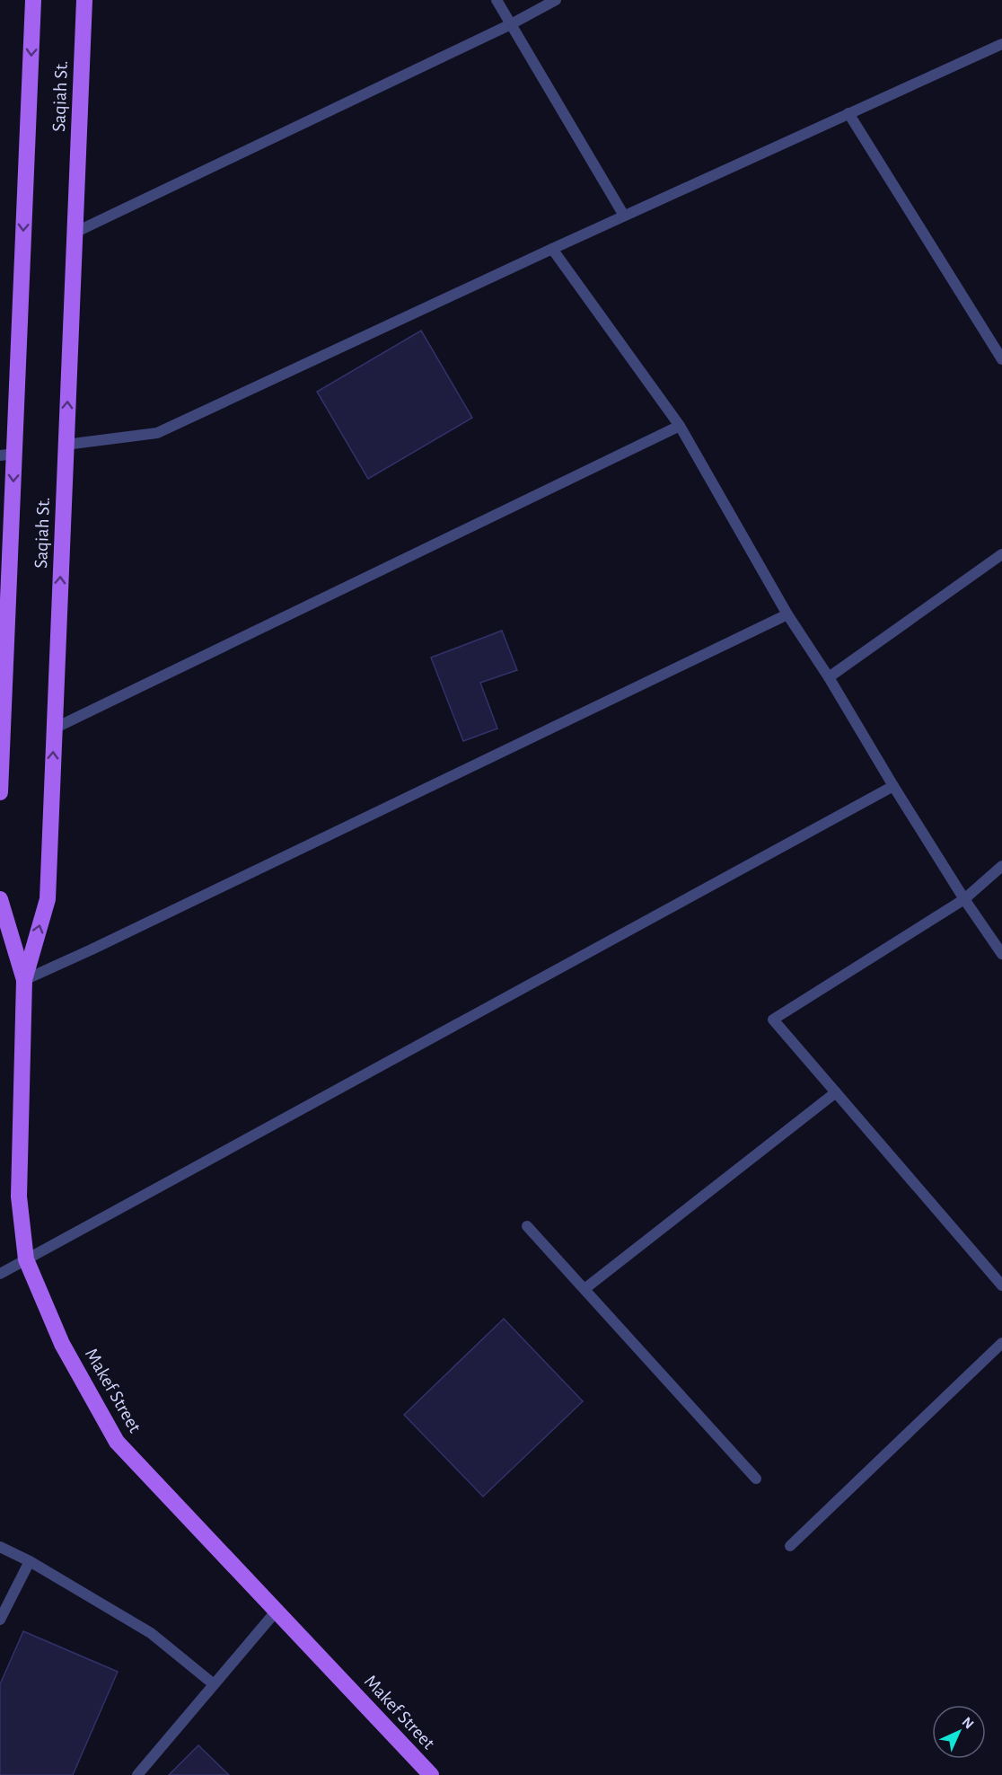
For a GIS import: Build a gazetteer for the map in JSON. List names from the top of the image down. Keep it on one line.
{"streets":{"main road":["Saqiah St.","Makef Street"]},"crossings":[["Saqiah St.","Makef Street"]],"north":"top right"}
